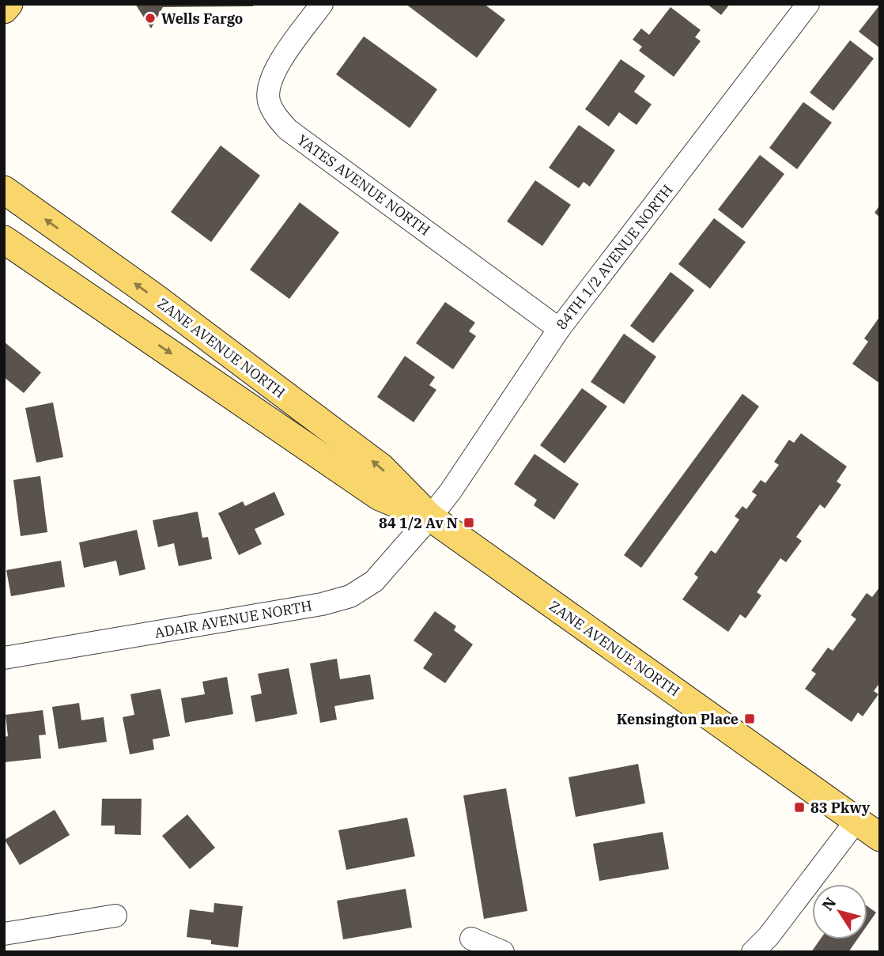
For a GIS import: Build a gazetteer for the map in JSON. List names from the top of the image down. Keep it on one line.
{"streets":{"main road":["ZANE AVENUE NORTH"],"street":["YATES AVENUE NORTH","84TH 1/2 AVENUE NORTH","ADAIR AVENUE NORTH"]},"crossings":[["YATES AVENUE NORTH","84TH 1/2 AVENUE NORTH"],["84TH 1/2 AVENUE NORTH","ZANE AVENUE NORTH"],["84TH 1/2 AVENUE NORTH","ADAIR AVENUE NORTH"],["ZANE AVENUE NORTH","ADAIR AVENUE NORTH"]],"places":{"other":["Wells Fargo"],"transit":["84 1/2 Av N","Kensington Place","83 Pkwy"]},"north":"top left"}
